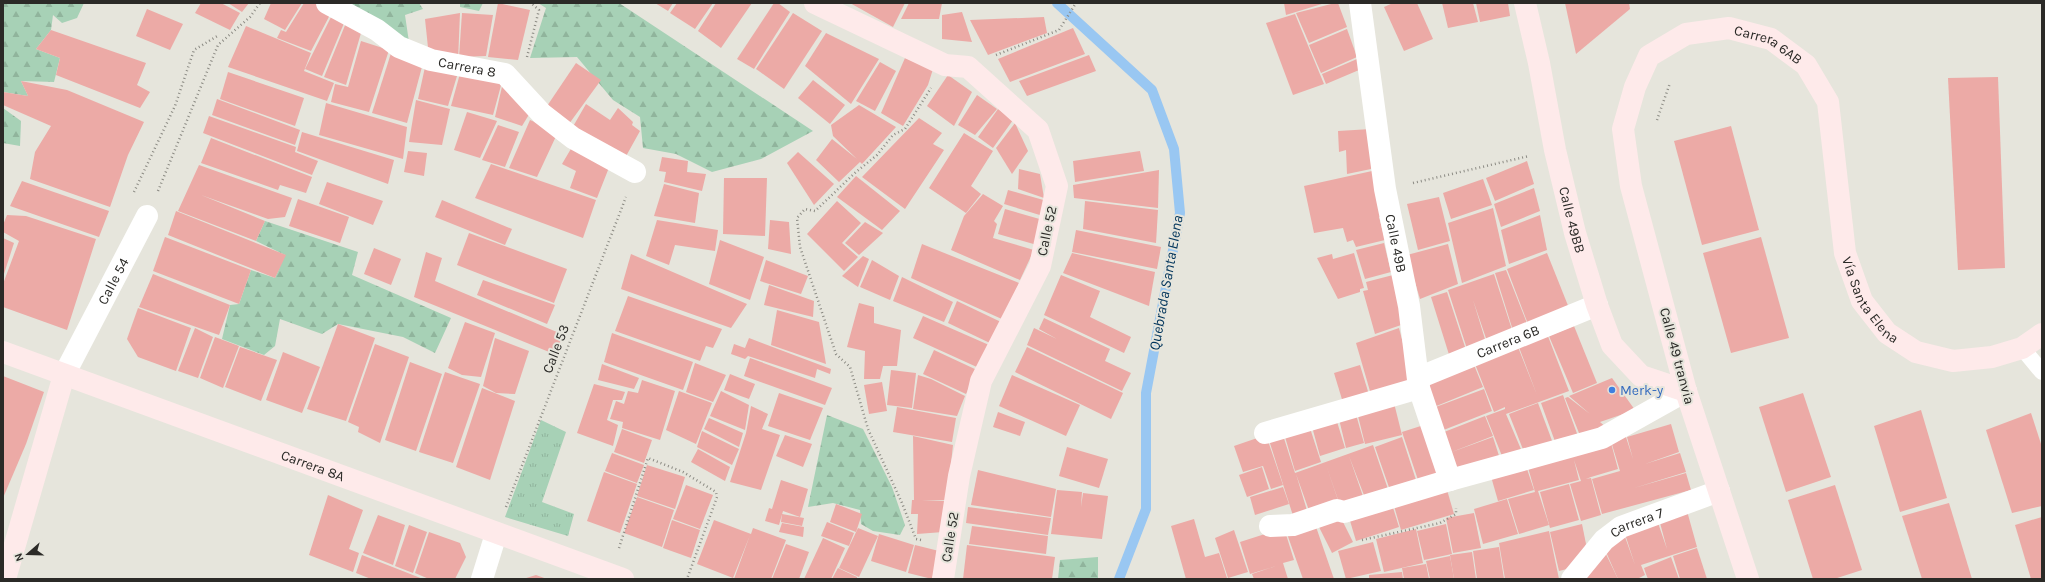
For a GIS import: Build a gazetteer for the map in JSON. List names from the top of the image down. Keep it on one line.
{"streets":{"street":["Carrera 6AB","Carrera 8","Calle 49BB","Calle 52","Calle 49B","Calle 54","Vía Santa Elena","Carrera 6B","Calle 49 tranvia","Carrera 8A","Carrera 7"],"path":["Calle 53"]},"crossings":[["Carrera 6AB","Vía Santa Elena"],["Carrera 6AB","Calle 49 tranvia"],["Carrera 8","Calle 53"],["Calle 49BB","Carrera 6B"],["Calle 49BB","Calle 49 tranvia"],["Calle 49B","Carrera 6B"],["Calle 54","Carrera 8A"],["Calle 53","Carrera 8A"],["Calle 49 tranvia","Carrera 7"]],"water":["Quebrada Santa Elena"],"places":["Merk-y"],"north":"left"}
